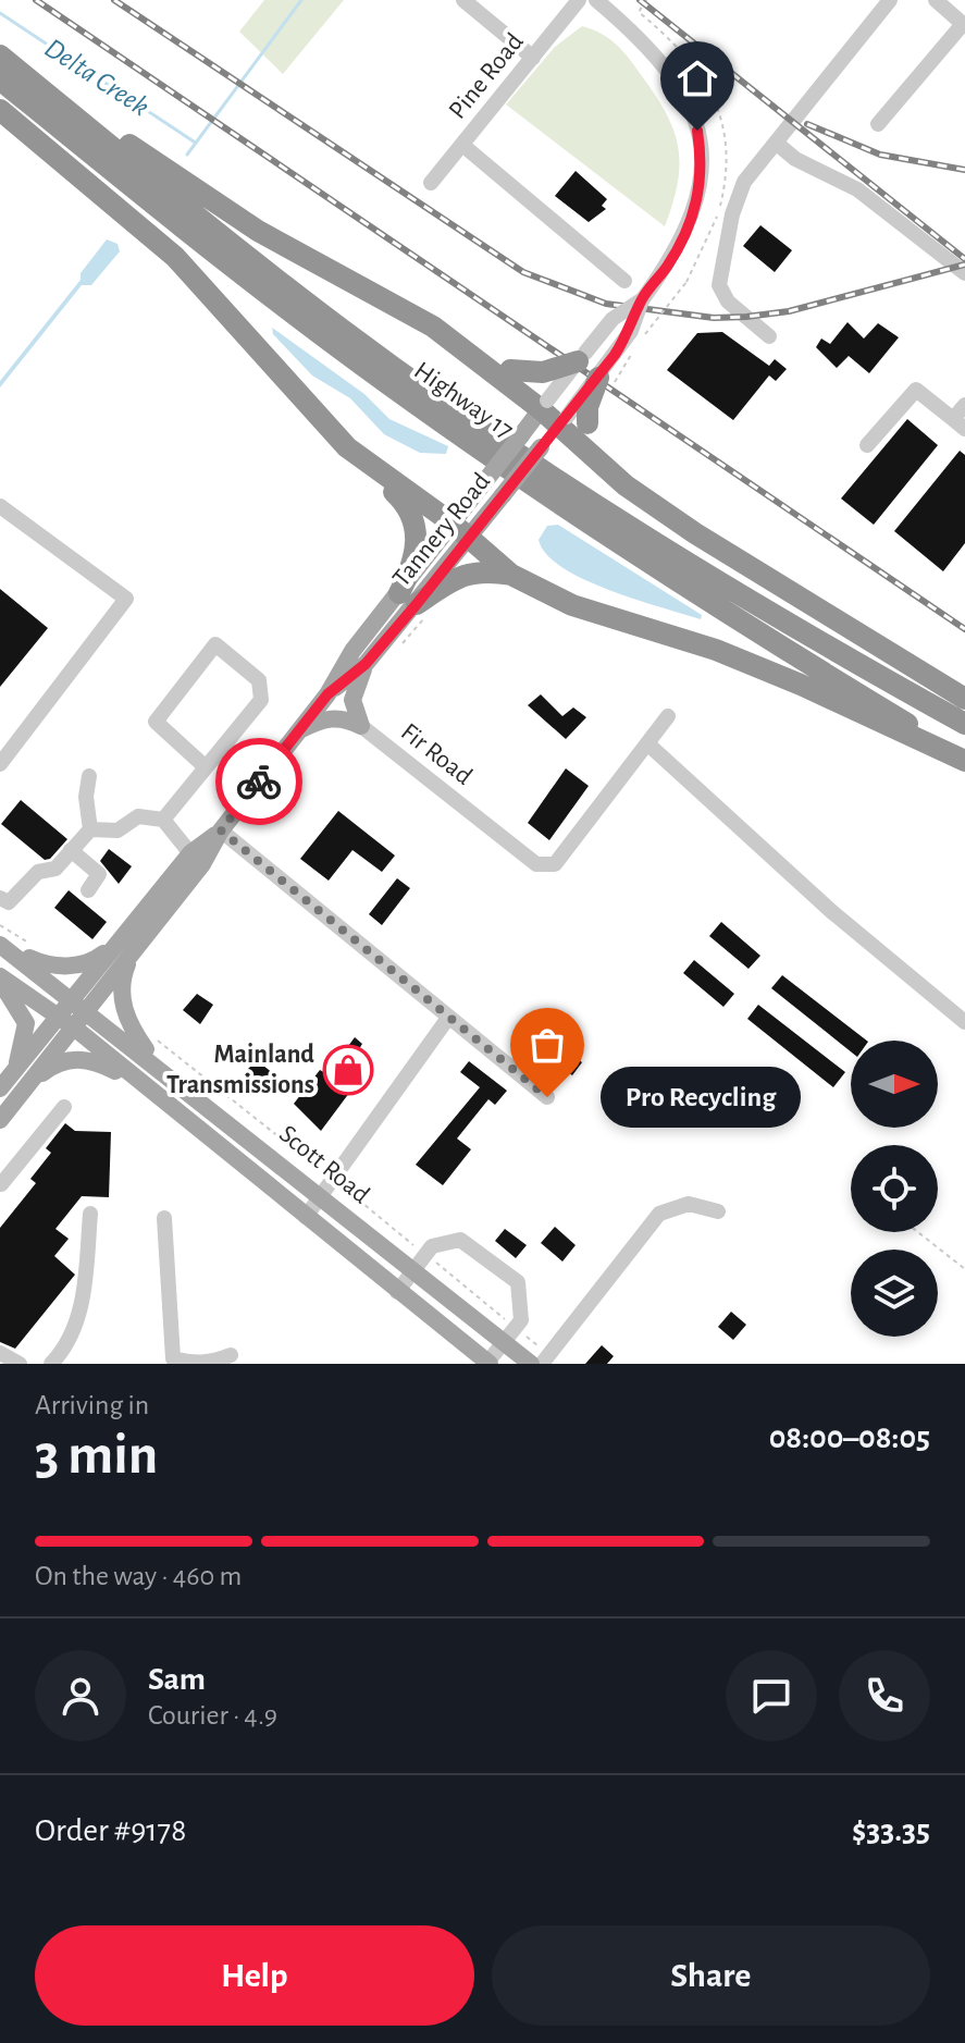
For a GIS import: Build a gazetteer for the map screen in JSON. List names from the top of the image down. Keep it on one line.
{"streets":{"highway":["Highway 17"],"main road":["Tannery Road","Scott Road"],"street":["Pine Road","Fir Road"]},"crossings":[["Tannery Road","Scott Road"]],"water":["Delta Creek"],"places":{"shop":["Mainland Transmissions"],"other":["Pro Recycling"]},"north":"right","page":{"bubble":"Pro Recycling","heading":["3 min","Arriving in","08:00–08:05"],"panel":["Sam","Courier · 4.9","Order #9178","$33.35"],"bar":"On the way · 460 m","buttons":["Help","Share"]}}
